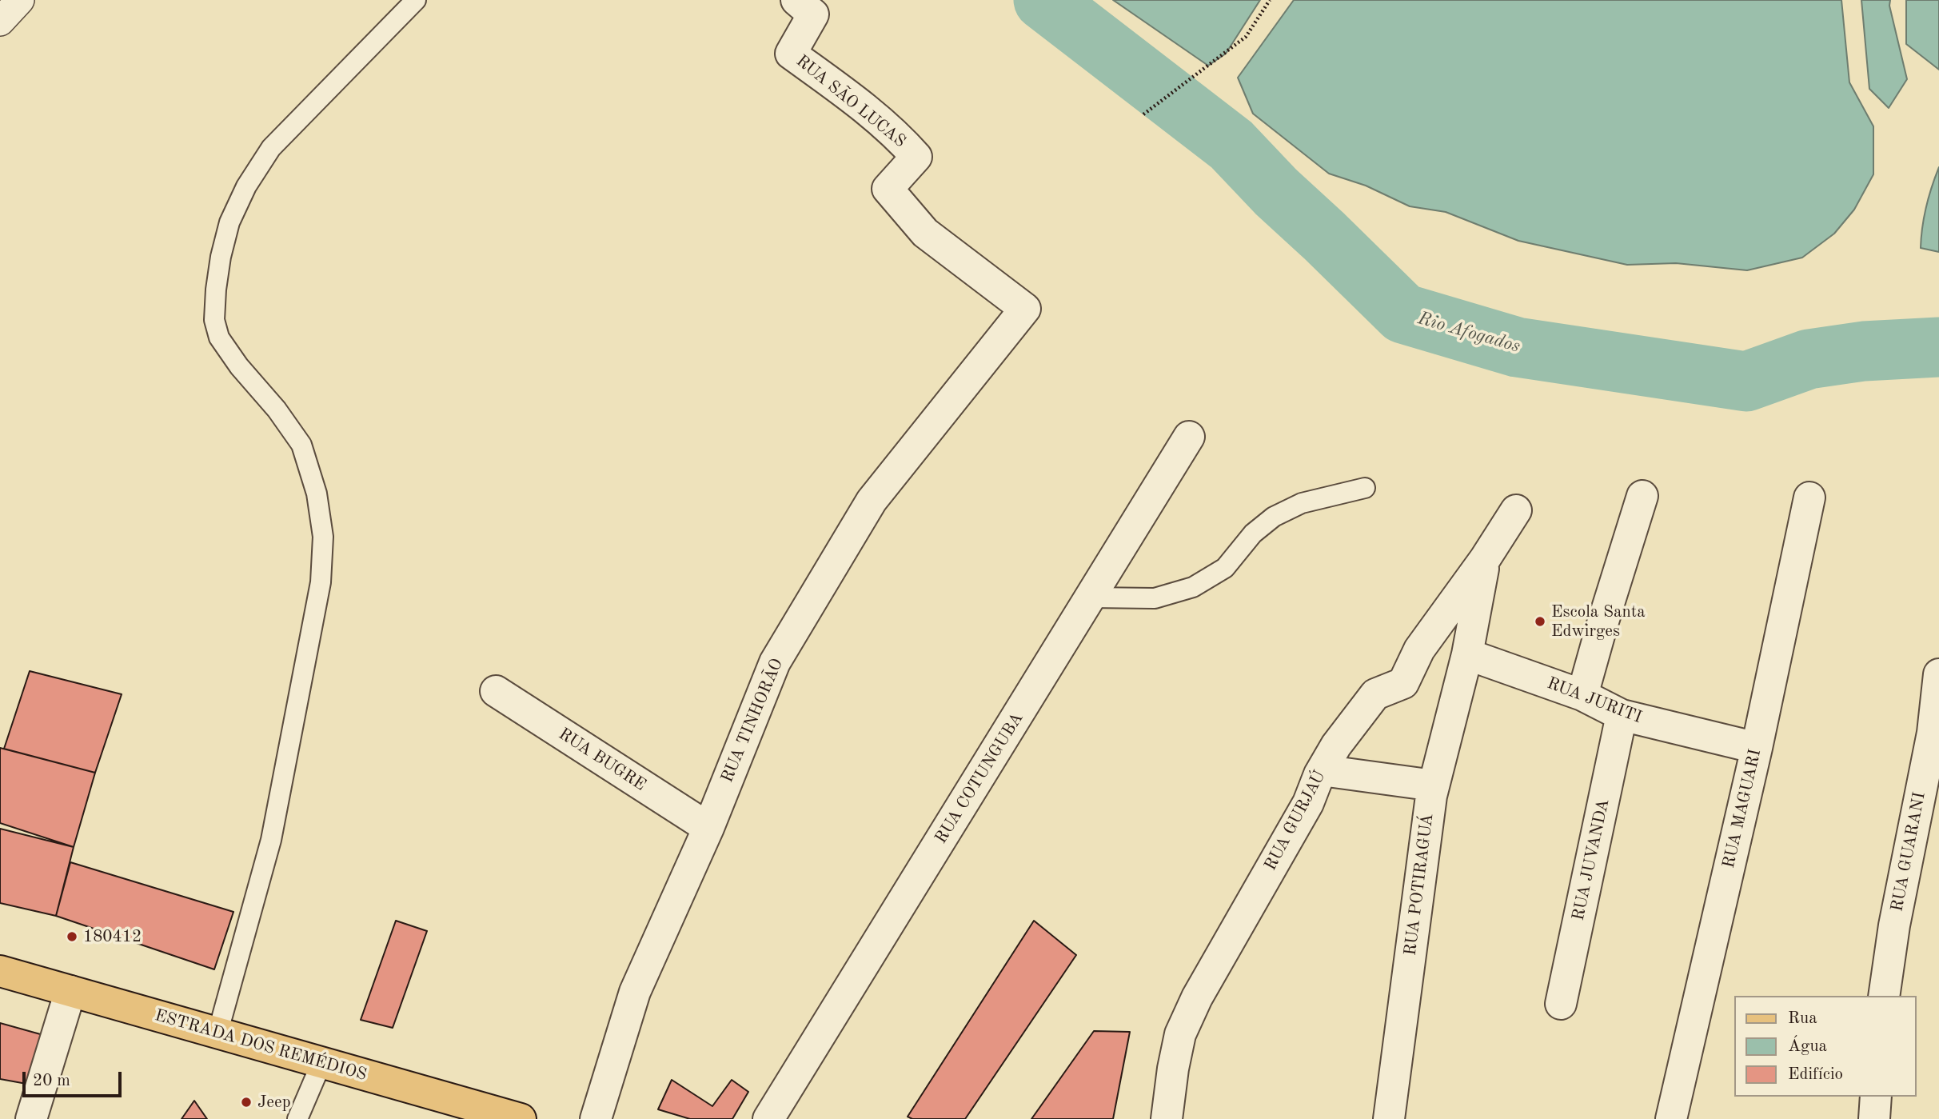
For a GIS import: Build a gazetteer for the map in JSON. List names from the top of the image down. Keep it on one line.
{"streets":{"main road":["ESTRADA DOS REMÉDIOS"],"street":["RUA SÃO LUCAS","RUA JURITI","RUA TINHORÃO","RUA BUGRE","RUA COTUNGUBA","RUA MAGUARI","RUA GURJAÚ","RUA GUARANI","RUA JUVANDA","RUA POTIRAGUÁ"]},"crossings":[["RUA SÃO LUCAS","RUA TINHORÃO"],["RUA JURITI","RUA MAGUARI"],["RUA JURITI","RUA GURJAÚ"],["RUA JURITI","RUA JUVANDA"],["RUA JURITI","RUA POTIRAGUÁ"],["RUA TINHORÃO","RUA BUGRE"],["RUA GURJAÚ","RUA POTIRAGUÁ"]],"water":["Rio Afogados"],"places":["Escola Santa Edwirges","180412","Jeep"],"legend":["Rua","Água","Edifício"],"scale_bar":"20 m"}
